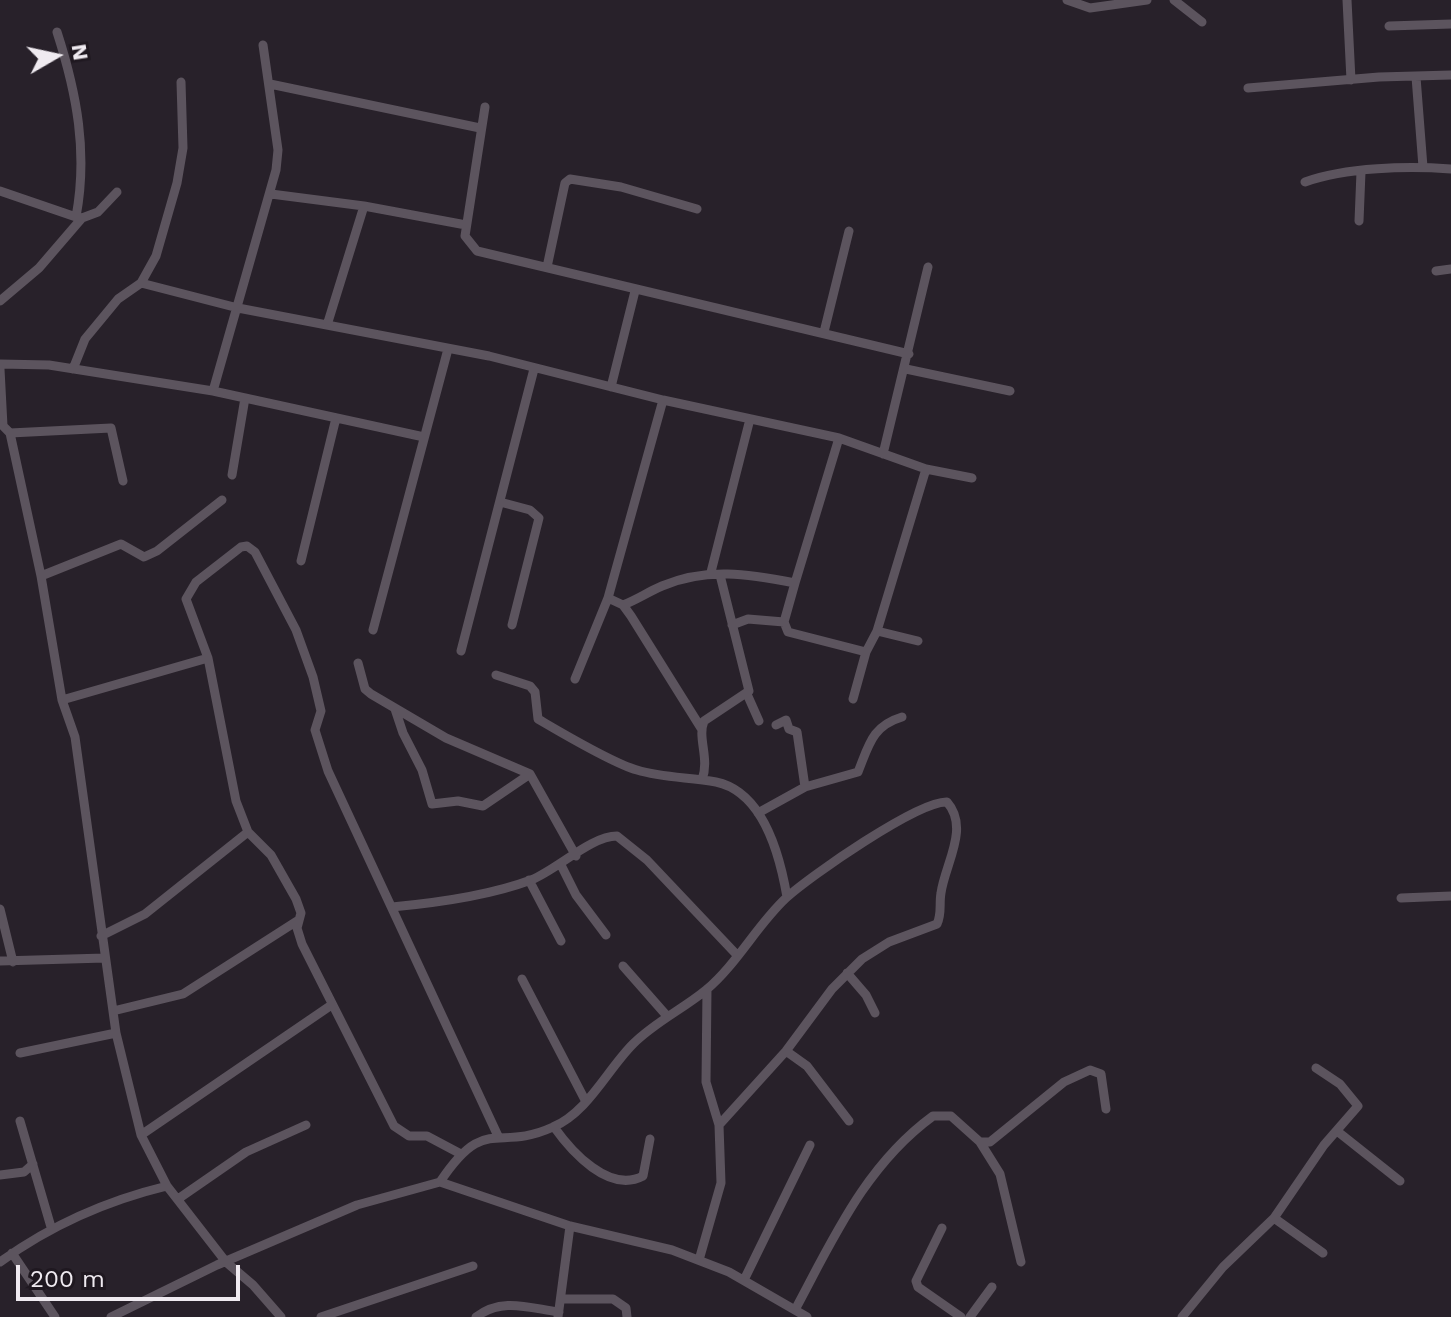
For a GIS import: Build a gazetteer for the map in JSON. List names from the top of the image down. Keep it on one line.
{"scale_bar":"200 m","north":"right"}
